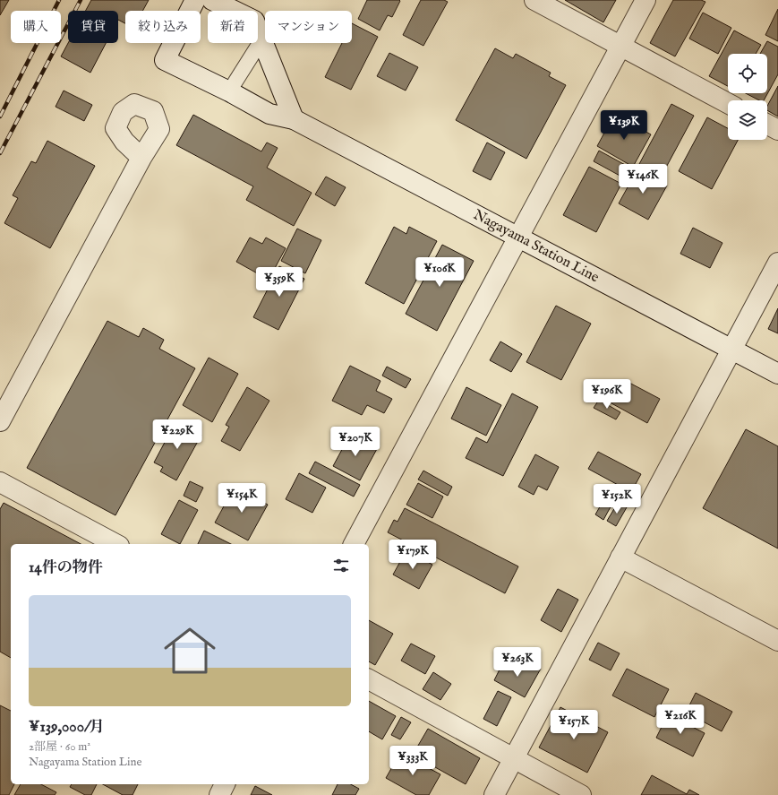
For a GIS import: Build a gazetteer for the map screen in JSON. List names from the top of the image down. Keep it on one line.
{"streets":{"street":["Nagayama Station Line"]},"page":{"chip":["購入","賃貸","絞り込み","新着","マンション"],"price":["¥139K","¥146K","¥106K","¥359K","¥196K","¥229K","¥207K","¥154K","¥152K","¥179K","¥263K","¥216K","¥157K","¥333K"],"heading":"14件の物件","list":[{"name":"¥139,000/月","note":"2部屋 · 60 m² · Nagayama Station Line"}]}}
